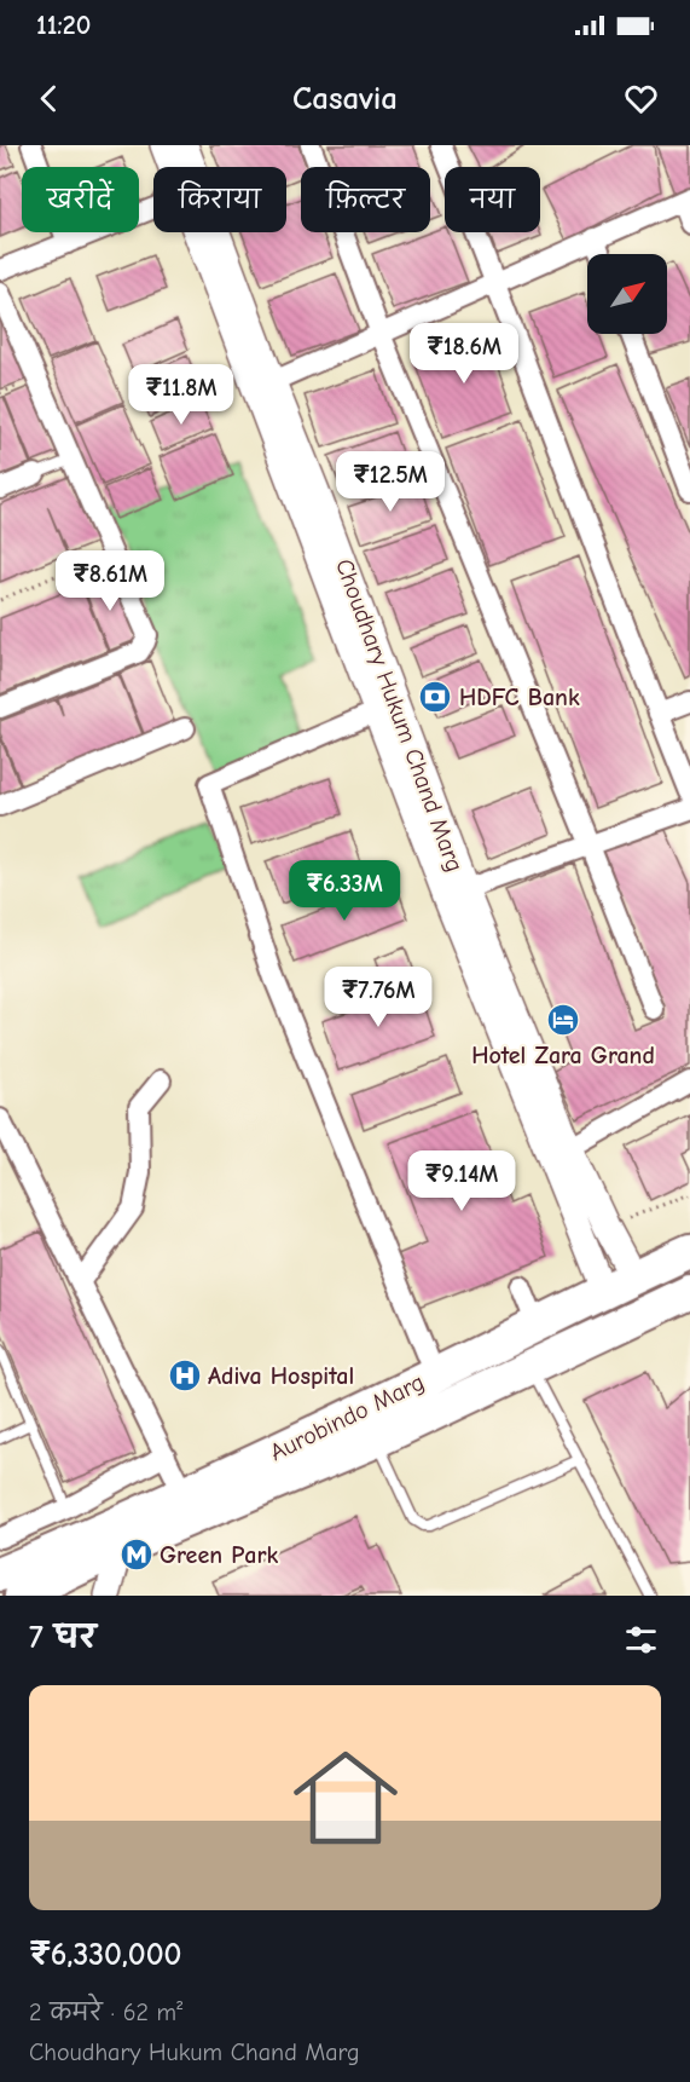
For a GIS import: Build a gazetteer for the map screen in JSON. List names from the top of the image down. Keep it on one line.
{"streets":{"highway":["Aurobindo Marg"],"street":["Choudhary Hukum Chand Marg"]},"crossings":[["Choudhary Hukum Chand Marg","Aurobindo Marg"]],"places":{"bank":["HDFC Bank"],"hotel":["Hotel Zara Grand"],"hospital":["Adiva Hospital"],"metro station":["Green Park"]},"north":"top right","page":{"status":"11:20","header":"Casavia","chip":["खरीदें","किराया","फ़िल्टर","नया"],"price":["₹18.6M","₹11.8M","₹12.5M","₹8.61M","₹6.33M","₹7.76M","₹9.14M"],"heading":"7 घर","list":[{"name":"₹6,330,000","note":"2 कमरे · 62 m² · Choudhary Hukum Chand Marg"}]}}
